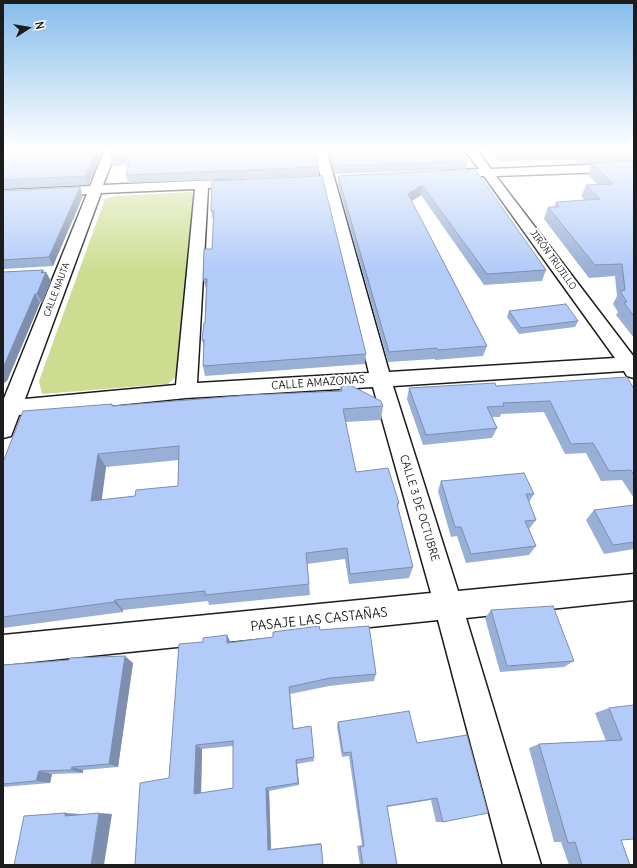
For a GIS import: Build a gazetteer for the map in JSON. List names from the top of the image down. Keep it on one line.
{"streets":{"street":["JIRÓN TRUJILLO","CALLE NAUTA","CALLE AMAZONAS","CALLE 3 DE OCTUBRE","PASAJE LAS CASTAÑAS"]},"crossings":[["JIRÓN TRUJILLO","CALLE AMAZONAS"],["CALLE NAUTA","CALLE AMAZONAS"],["CALLE AMAZONAS","CALLE 3 DE OCTUBRE"],["CALLE 3 DE OCTUBRE","PASAJE LAS CASTAÑAS"]],"north":"right"}
